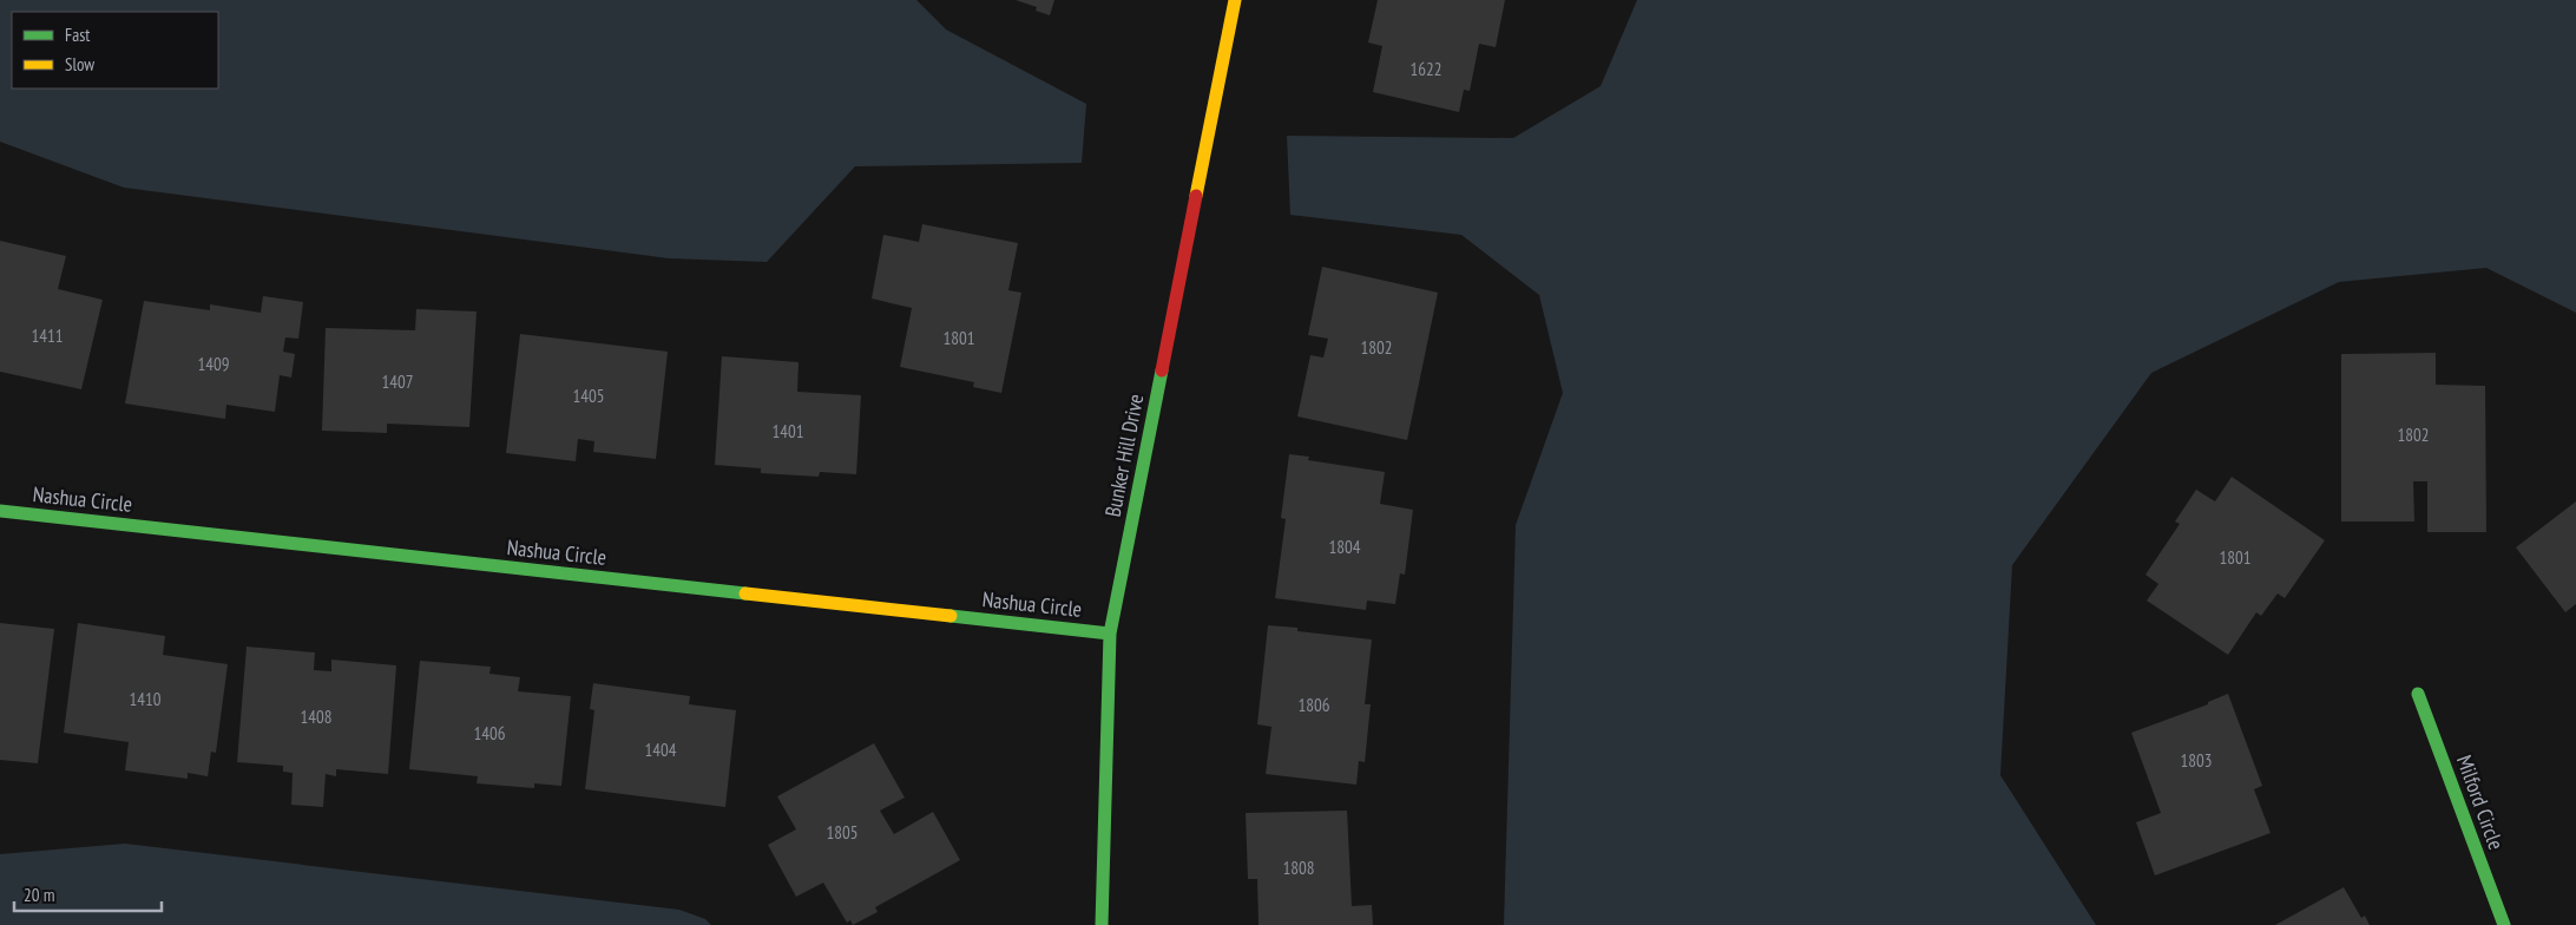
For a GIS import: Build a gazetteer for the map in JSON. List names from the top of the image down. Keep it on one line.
{"streets":{"street":["Bunker Hill Drive","Nashua Circle","Milford Circle"]},"crossings":[["Bunker Hill Drive","Nashua Circle"]],"house_numbers":["1622","1411","1801","1802","1409","1407","1405","1401","1802","1804","1801","1410","1806","1408","1406","1404","1803","1805","1808"],"legend":["Fast","Slow"],"scale_bar":"20 m"}
